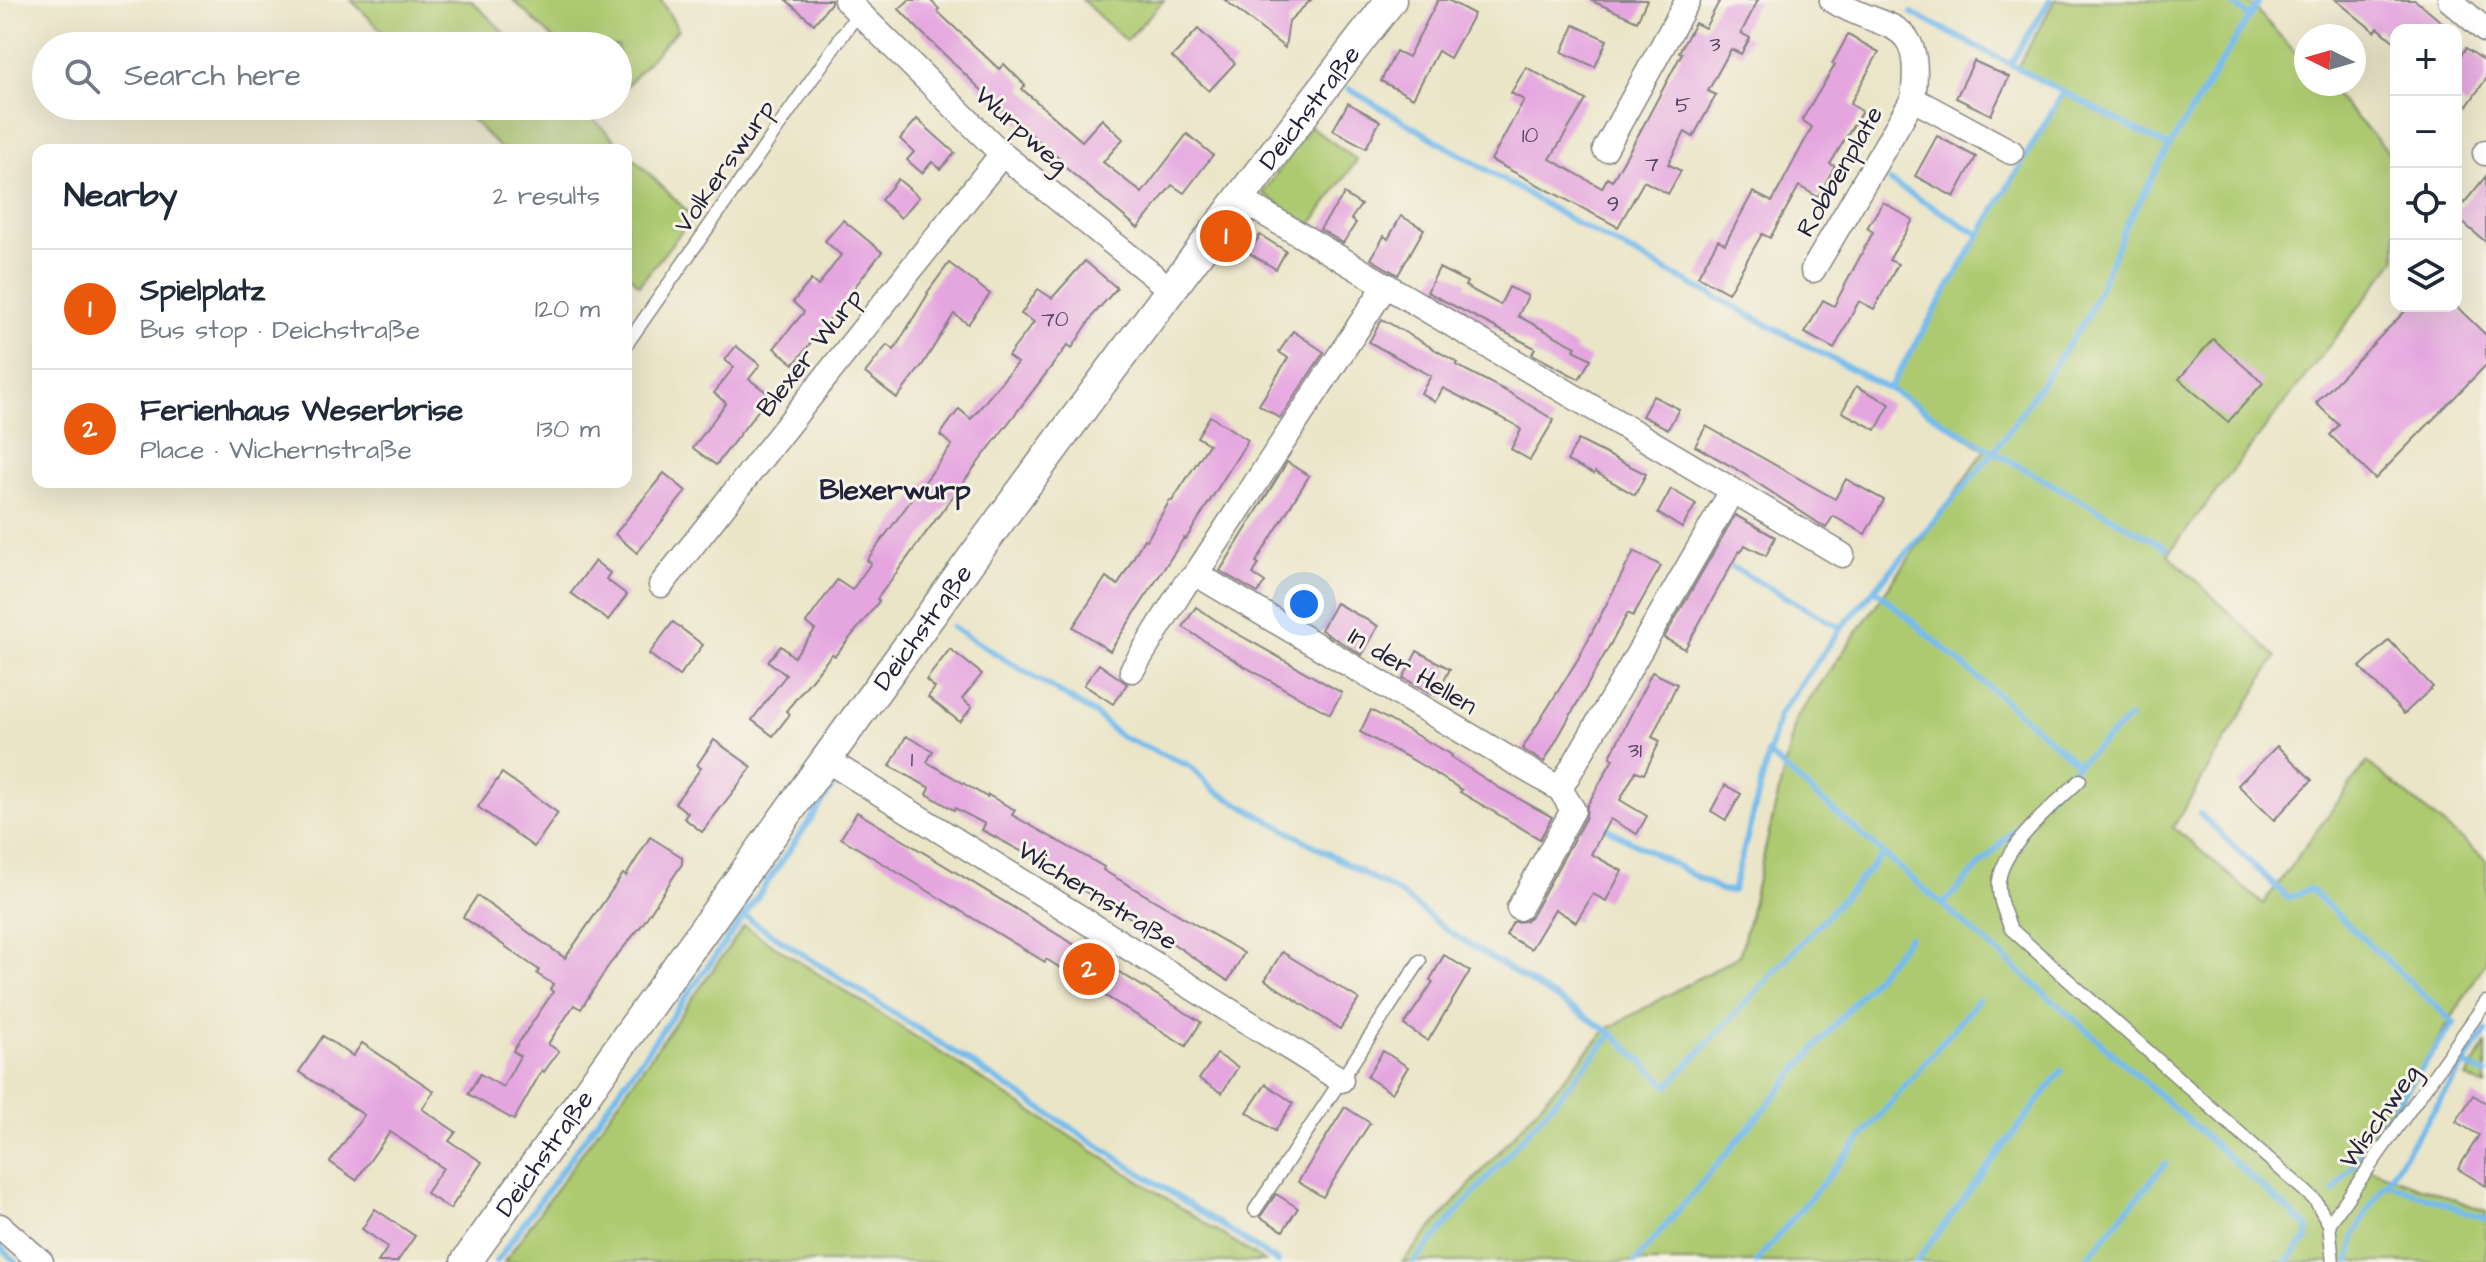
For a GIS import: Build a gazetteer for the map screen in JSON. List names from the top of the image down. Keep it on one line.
{"streets":{"street":["Deichstraße","Wurpweg","Robbenplate","Blexer Wurp","In der Hellen","Wichernstraße"],"lane":["Volkerswurp","Wischweg"]},"crossings":[["Deichstraße","Wurpweg"],["Deichstraße","Wichernstraße"],["Wurpweg","Volkerswurp"],["Wurpweg","Blexer Wurp"]],"districts":["Blexerwurp"],"house_numbers":["3","5","10","7","9","70","31","1"],"north":"left","page":{"map_buttons":["+","−"],"search":"Search here","heading":["Nearby","2 results"],"pins":["1","2"],"list":[{"mark":"1","name":"Spielplatz","note":"Bus stop · Deichstraße","value":"120 m"},{"mark":"2","name":"Ferienhaus Weserbrise","note":"Place · Wichernstraße","value":"130 m"}]}}
